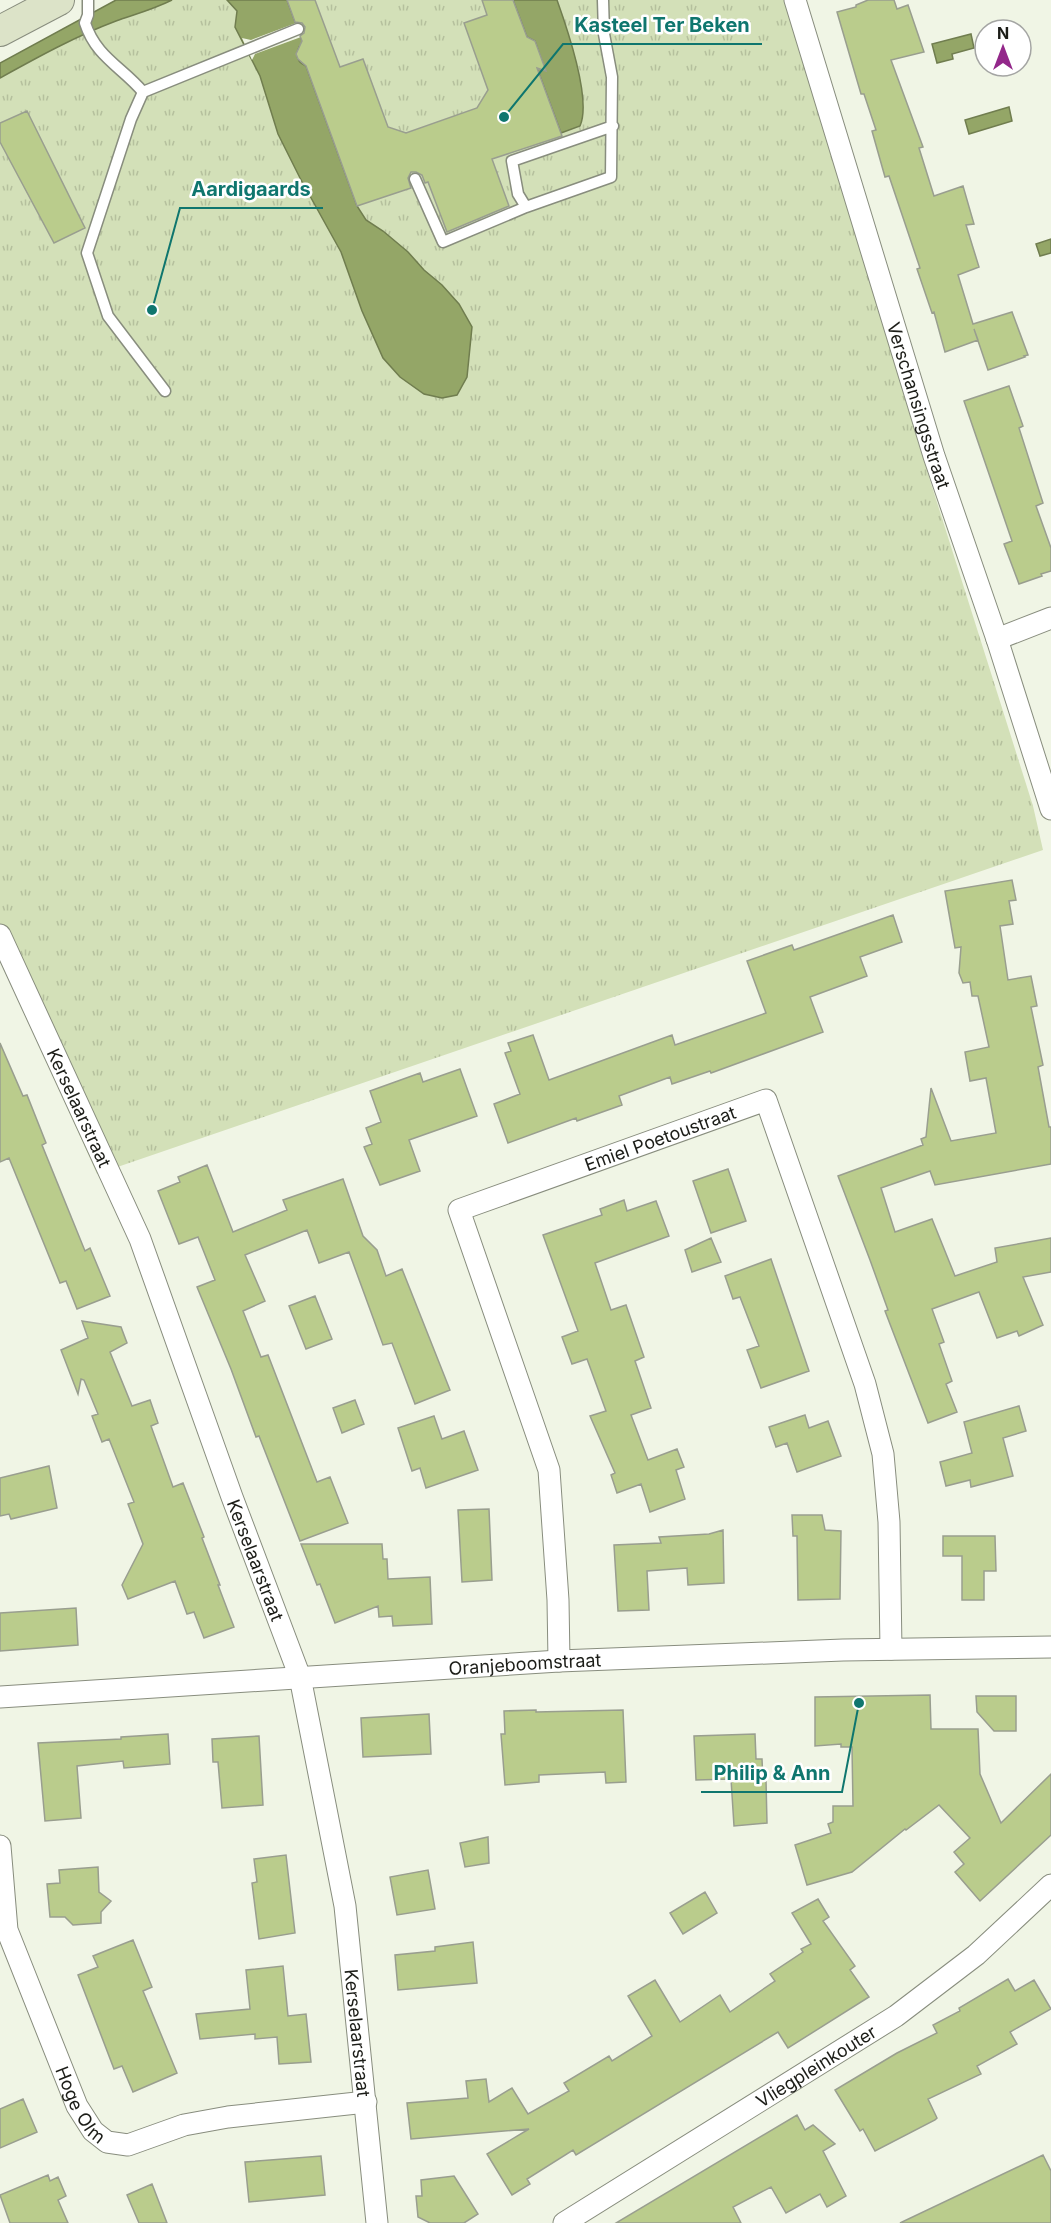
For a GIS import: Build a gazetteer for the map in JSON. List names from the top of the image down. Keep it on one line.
{"streets":{"street":["Verschansingsstraat","Kerselaarstraat","Emiel Poetoustraat","Oranjeboomstraat","Vliegpleinkouter","Hoge Olm"]},"crossings":[["Kerselaarstraat","Oranjeboomstraat"],["Kerselaarstraat","Hoge Olm"],["Emiel Poetoustraat","Oranjeboomstraat"]],"places":["Kasteel Ter Beken","Aardigaards","Philip & Ann"],"north":"top"}
